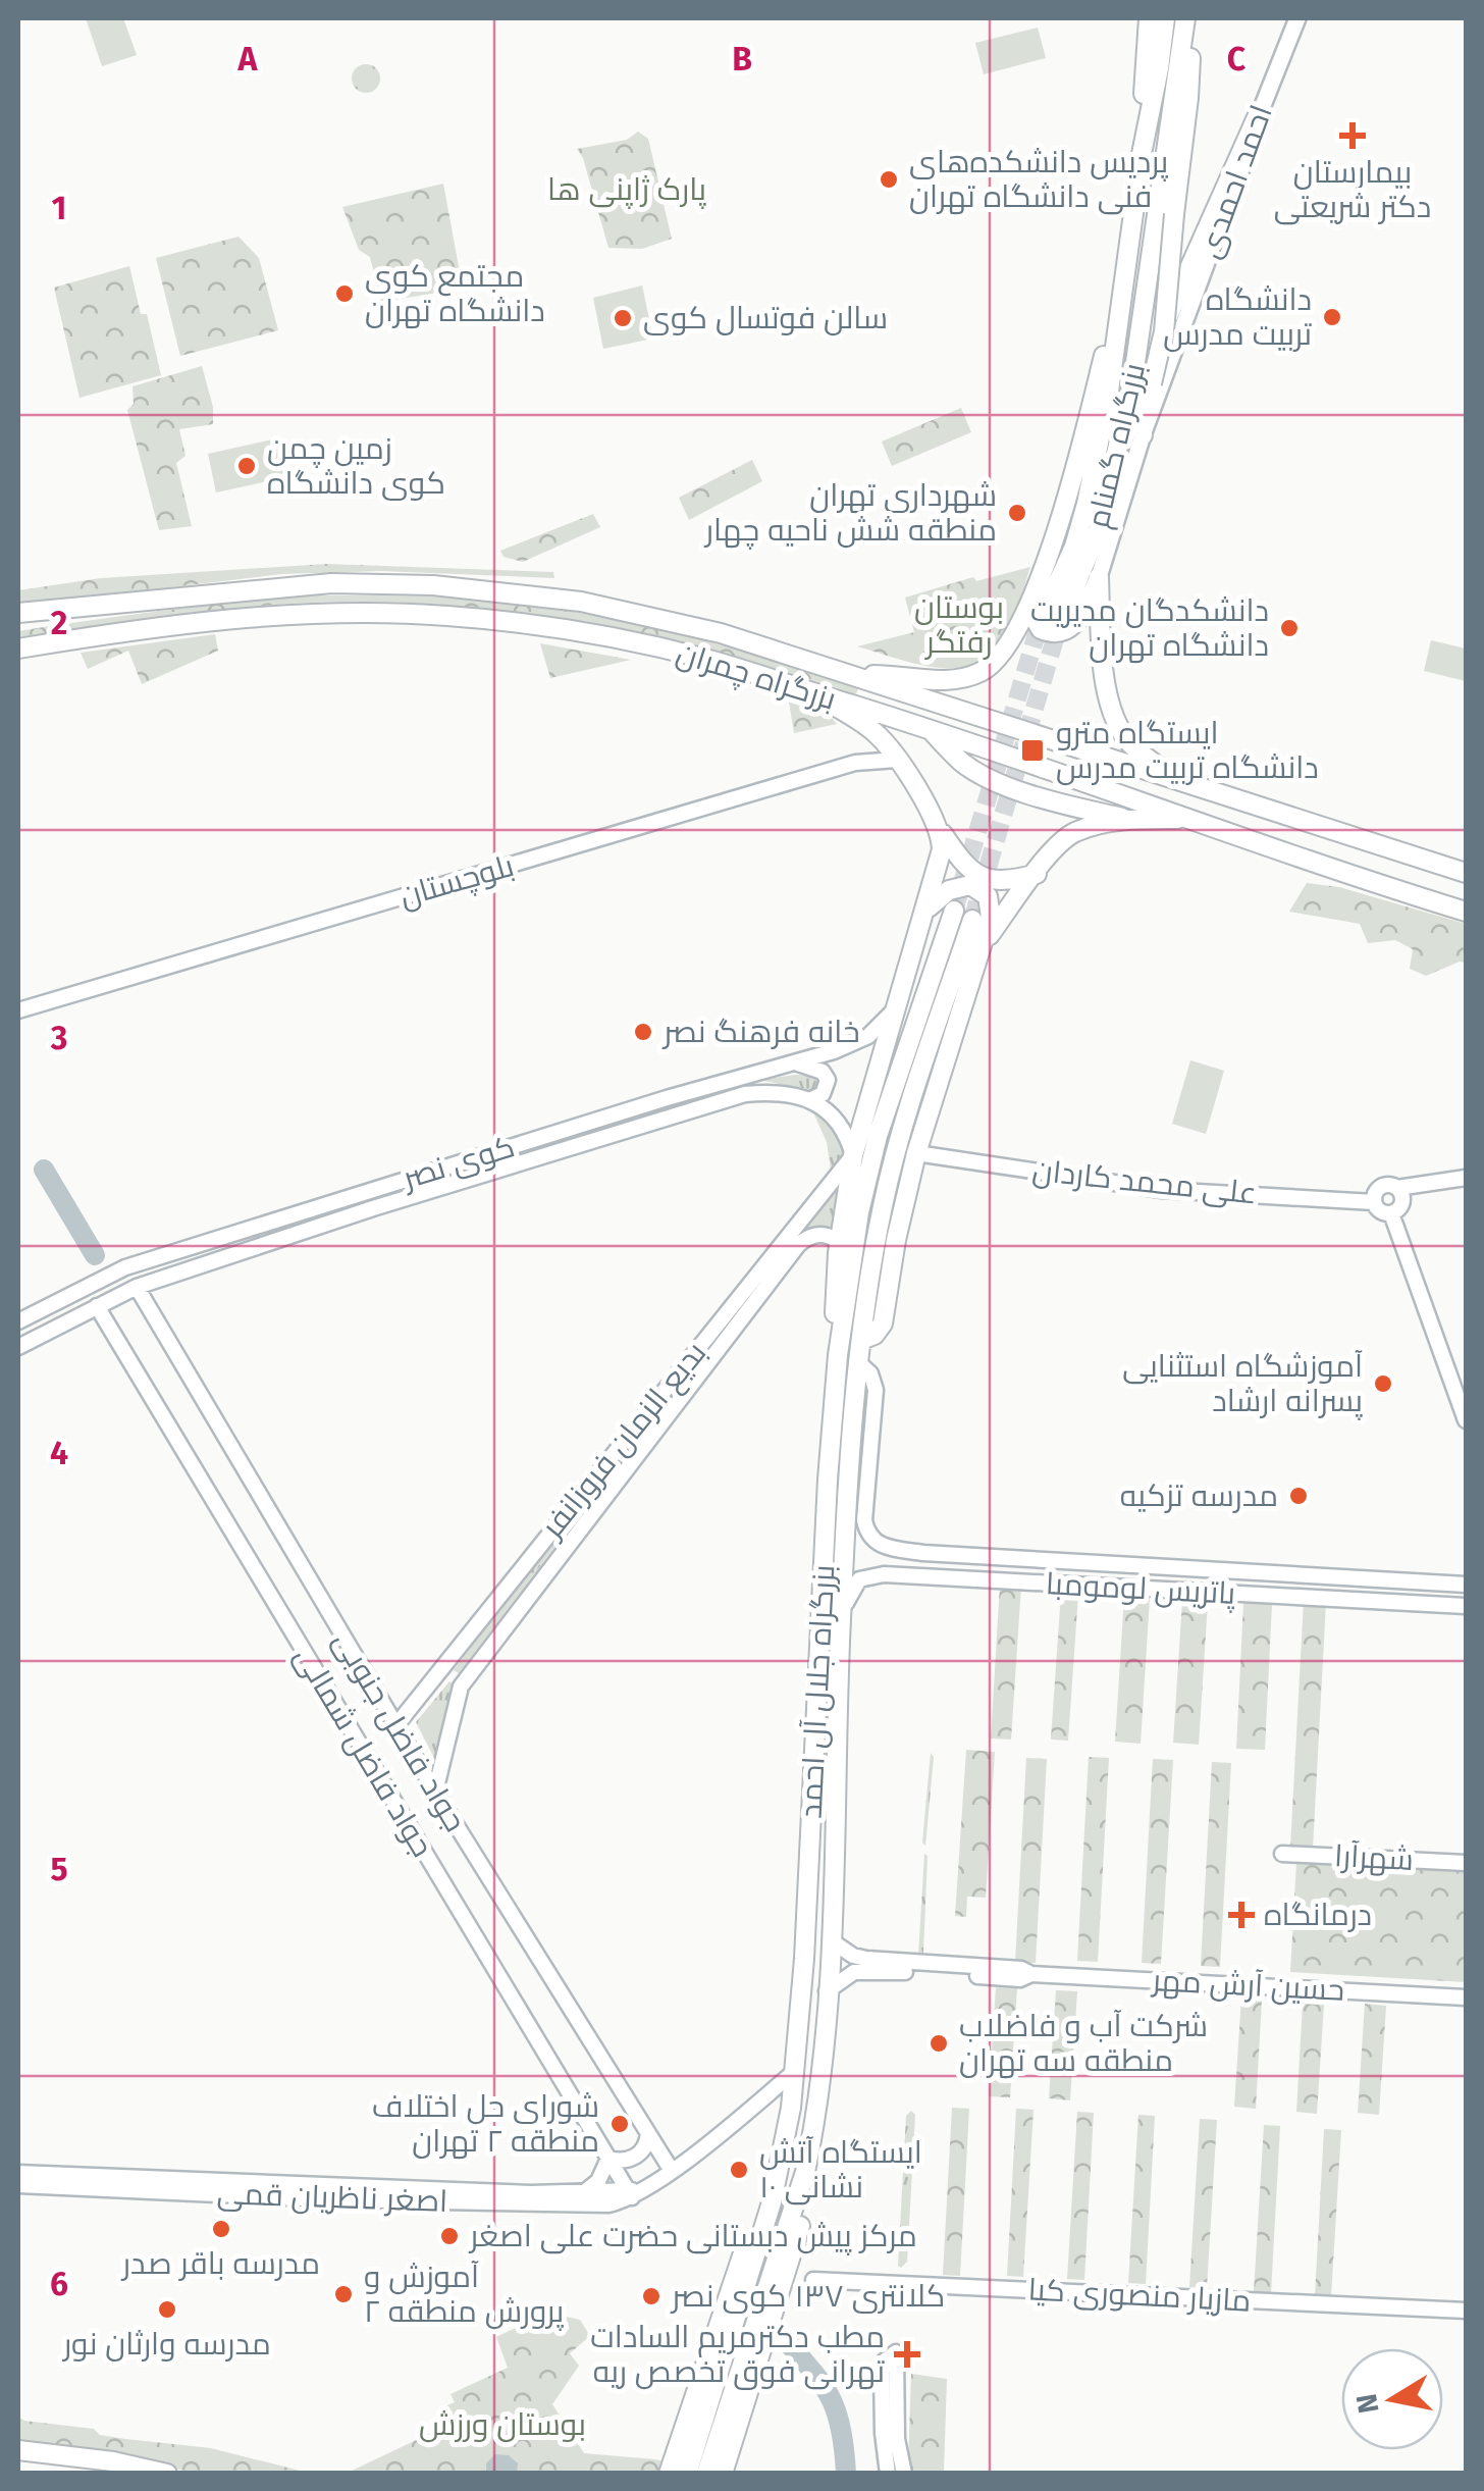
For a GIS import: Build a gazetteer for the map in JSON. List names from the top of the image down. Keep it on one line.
{"streets":{"highway":["بزرگراه گمنام","بزرگراه چمران","بزرگراه جلال آل احمد"],"main road":["احمد احمدی"],"street":["بلوچستان","کوی نصر","علی محمد کاردان","بدیع‌ الزمان فروزانفر","پاتریس لومومبا","جواد فاضل جنوبی","جواد فاضل شمالی","شهرآرا","حسین آرش مهر","اصغر ناظریان قمی","مازیار منصوری کیا"]},"crossings":[["کوی نصر","جواد فاضل جنوبی"],["کوی نصر","جواد فاضل شمالی"],["بدیع‌ الزمان فروزانفر","جواد فاضل جنوبی"],["پاتریس لومومبا","بزرگراه جلال آل احمد"],["بزرگراه جلال آل احمد","حسین آرش مهر"],["بزرگراه جلال آل احمد","اصغر ناظریان قمی"],["جواد فاضل جنوبی","اصغر ناظریان قمی"],["جواد فاضل شمالی","اصغر ناظریان قمی"]],"parks":["پارک ژاپنی ها","بوستان رفتگر","بوستان ورزش"],"places":{"health":["بیمارستان دکتر شریعتی","درمانگاه","مطب دكترمريم السادات تهرانی فوق تخصص ریه"],"other":["پردیس دانشکده‌های فنی دانشگاه تهران","مجتمع کوی دانشگاه تهران","دانشگاه تربیت مدرس","سالن فوتسال کوی","زمین چمن کوی دانشگاه","شهرداری تهران منطقه شش ناحیه چهار","دانشکدگان مدیریت دانشگاه تهران","خانه فرهنگ نصر","آموزشگاه استثنایی پسرانه ارشاد","مدرسه تزکیه","شرکت آب و فاضلاب منطقه سه تهران","شورای حل اختلاف منطقه ۲ تهران","ایستگاه آتش نشانی ۱۰","مدرسه باقر صدر","مرکز پیش دبستانی حضرت علی اصغر","آموزش و پرورش منطقه ۲","کلانتری ۱۳۷ کوی نصر","مدرسه وارثان نور"],"transit":["ایستگاه مترو دانشگاه تربیت مدرس"]},"north":"left","grid":{"columns":["A","B","C"],"rows":["1","2","3","4","5","6"]}}
